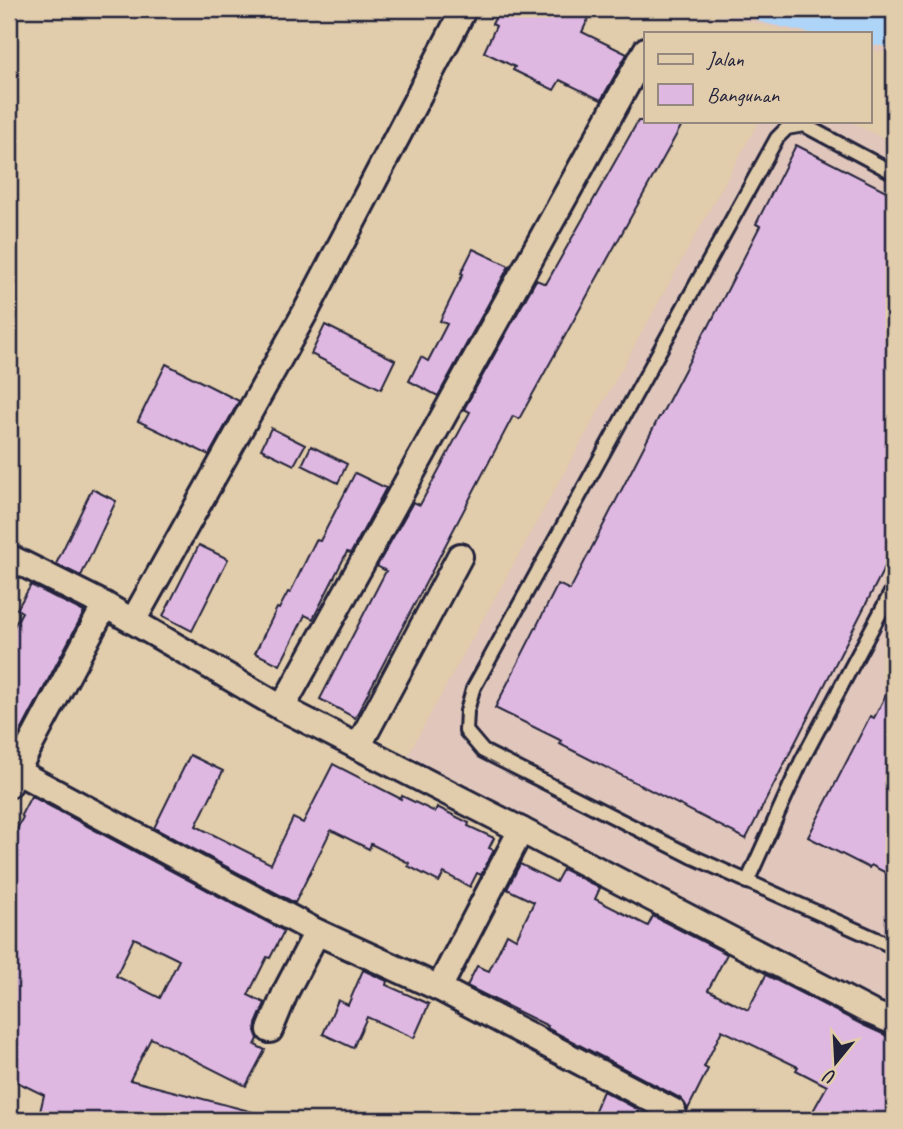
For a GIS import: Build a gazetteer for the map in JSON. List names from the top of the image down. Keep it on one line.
{"legend":["Jalan","Bangunan"],"north":"bottom"}
